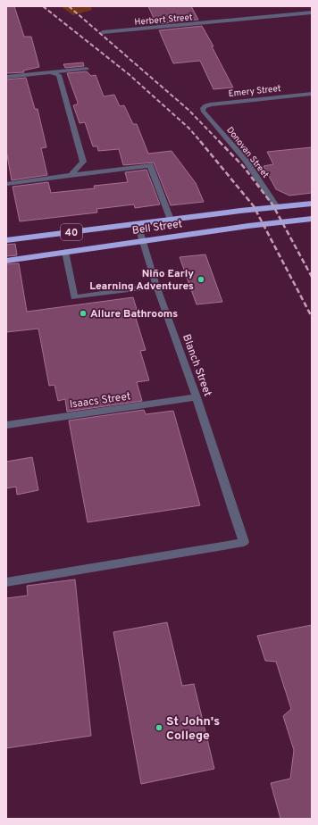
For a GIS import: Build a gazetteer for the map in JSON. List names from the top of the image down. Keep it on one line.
{"streets":{"highway":["Bell Street","40"],"street":["Herbert Street","Emery Street","Donovan Street","Blanch Street","Isaacs Street"]},"crossings":[["Emery Street","Donovan Street"],["Donovan Street","Bell Street"],["Bell Street","Blanch Street"],["Blanch Street","Isaacs Street"]],"places":["Niño Early Learning Adventures","Allure Bathrooms","St John's College"]}
